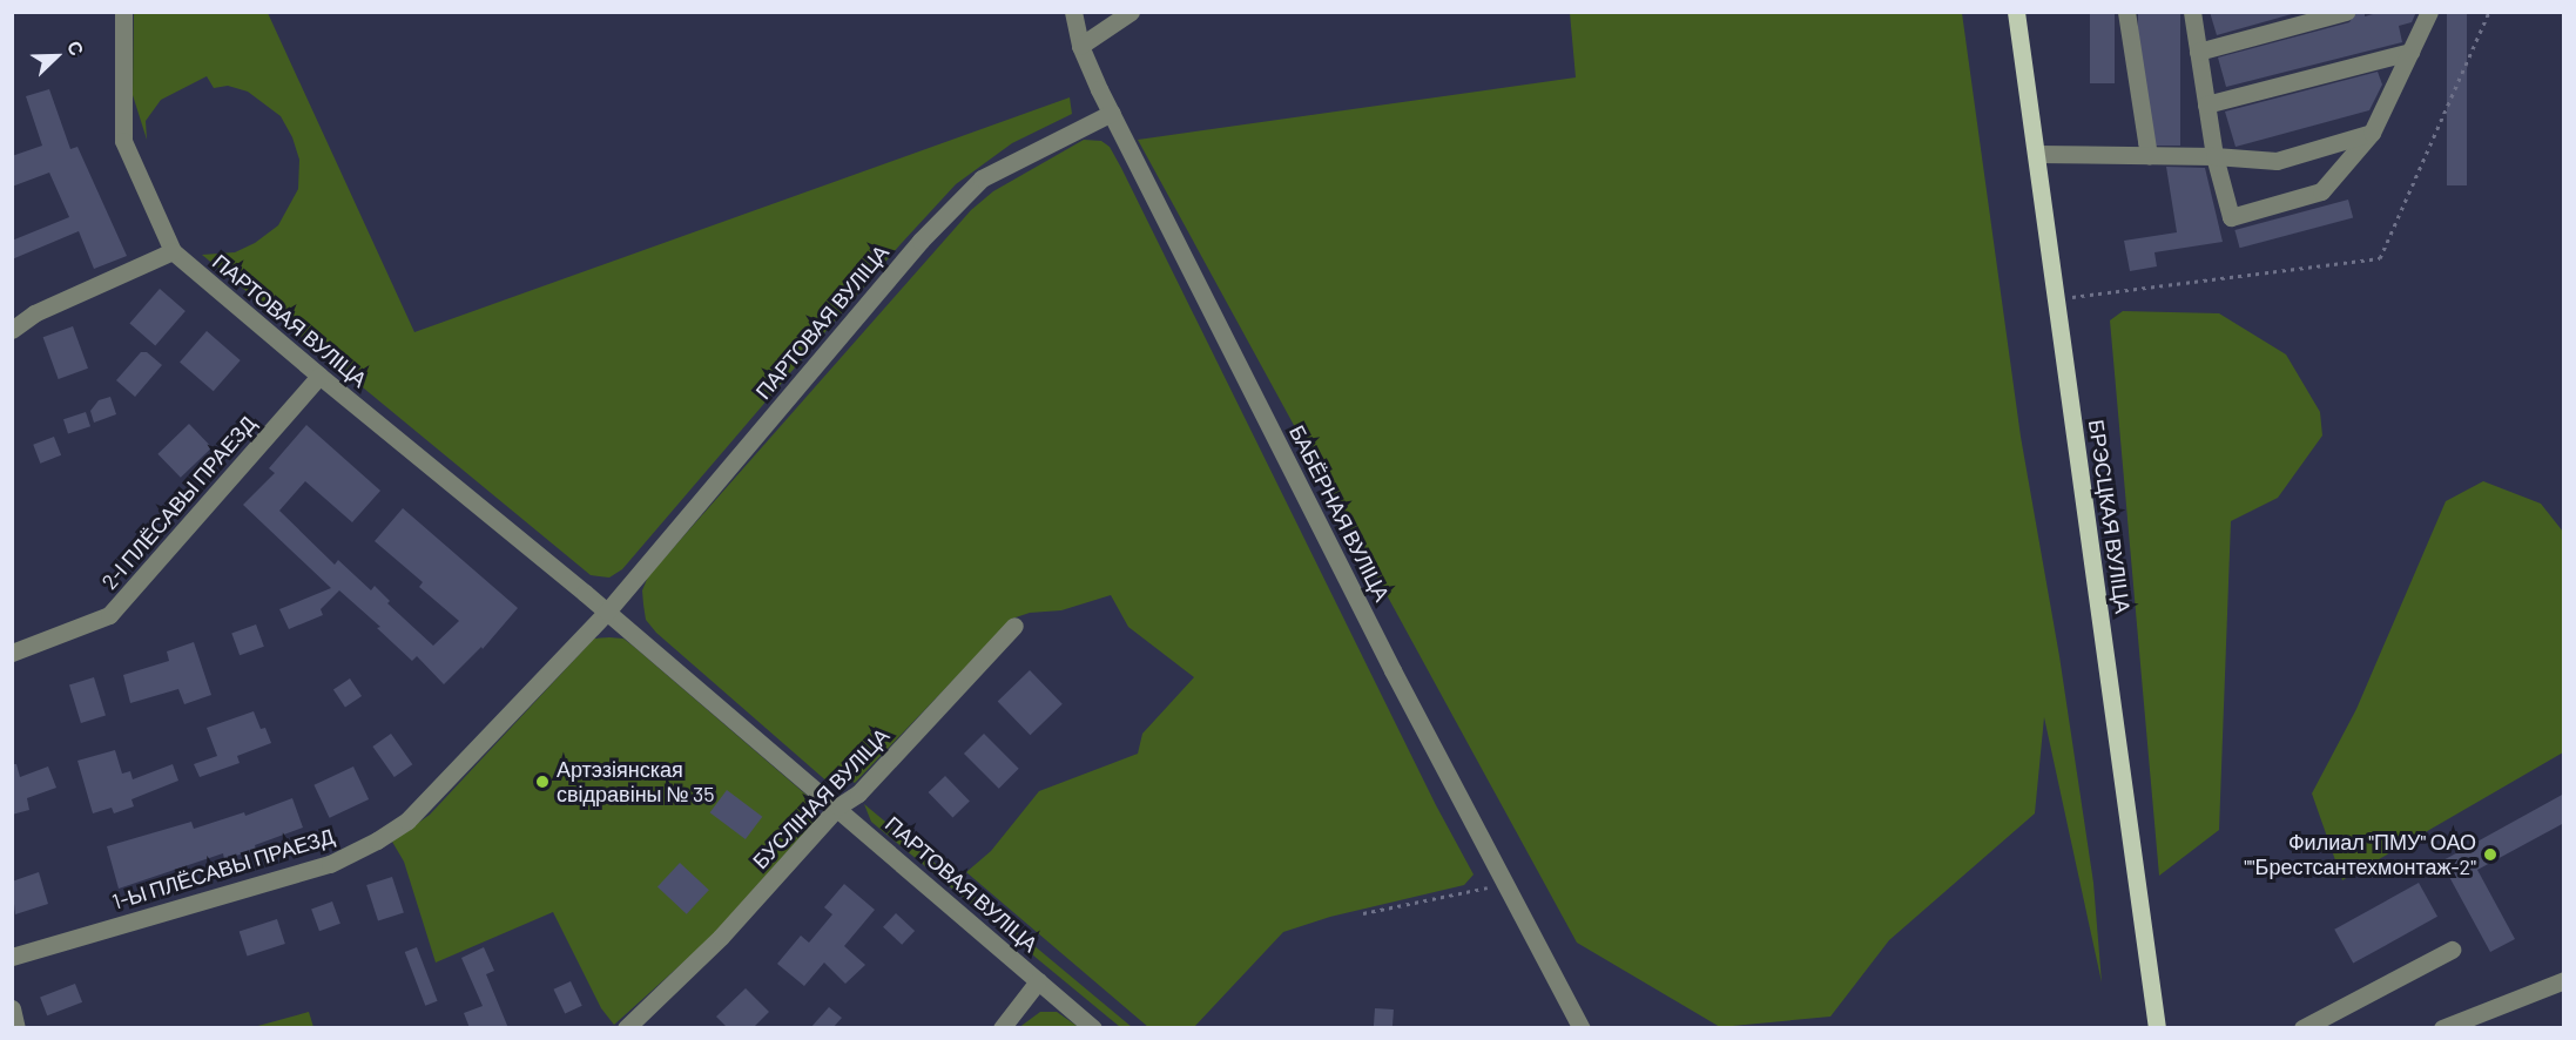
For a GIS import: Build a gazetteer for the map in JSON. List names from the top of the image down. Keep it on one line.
{"streets":{"main road":["БРЭСЦКАЯ ВУЛІЦА"],"street":["ПАРТОВАЯ ВУЛІЦА","2-І ПЛЁСАВЫ ПРАЕЗД","БАБЁРНАЯ ВУЛІЦА","БУСЛІНАЯ ВУЛІЦА","1-Ы ПЛЁСАВЫ ПРАЕЗД"]},"crossings":[["ПАРТОВАЯ ВУЛІЦА","2-І ПЛЁСАВЫ ПРАЕЗД"],["ПАРТОВАЯ ВУЛІЦА","БАБЁРНАЯ ВУЛІЦА"],["ПАРТОВАЯ ВУЛІЦА","БУСЛІНАЯ ВУЛІЦА"],["ПАРТОВАЯ ВУЛІЦА","1-Ы ПЛЁСАВЫ ПРАЕЗД"]],"places":["Артэзіянская свідравіны № 35","Филиал \"ПМУ\" ОАО \"\"Брестсантехмонтаж-2\""],"north":"top right"}
